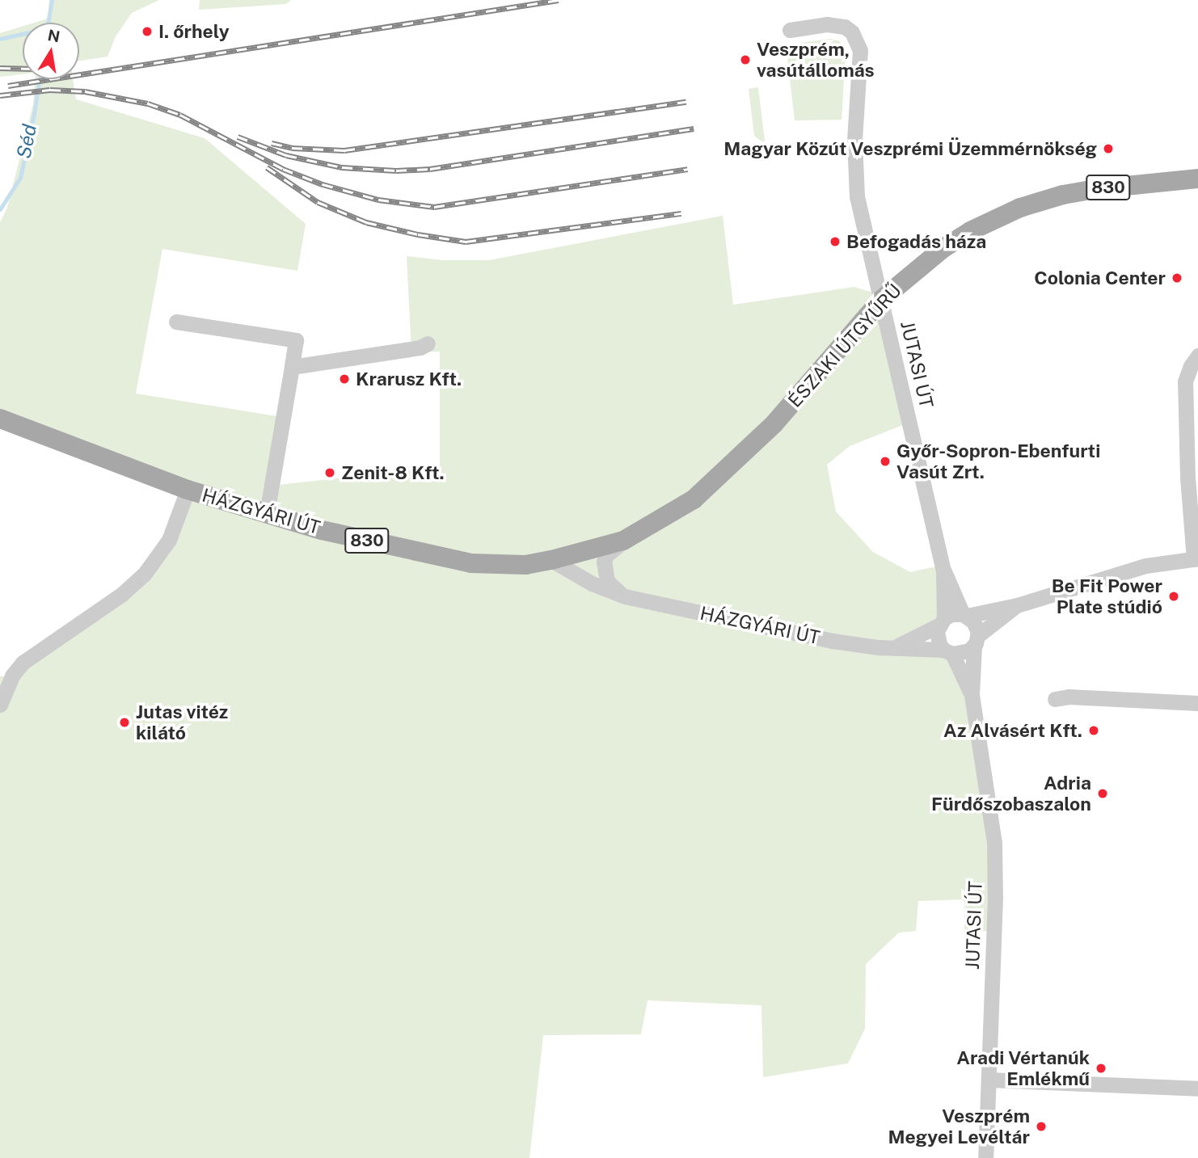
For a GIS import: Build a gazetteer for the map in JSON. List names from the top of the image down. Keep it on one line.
{"streets":{"main road":["830","ÉSZAKI ÚTGYŰRŰ","HÁZGYÁRI ÚT"],"street":["JUTASI ÚT"]},"crossings":[["ÉSZAKI ÚTGYŰRŰ","JUTASI ÚT"],["ÉSZAKI ÚTGYŰRŰ","HÁZGYÁRI ÚT"],["JUTASI ÚT","HÁZGYÁRI ÚT"]],"water":["Séd"],"places":["I. őrhely","Veszprém, vasútállomás","Magyar Közút Veszprémi Üzemmérnökség","Befogadás háza","Colonia Center","Krarusz Kft.","Győr-Sopron-Ebenfurti Vasút Zrt.","Zenit-8 Kft.","Be Fit Power Plate stúdió","Jutas vitéz kilátó","Az Alvásért Kft.","Adria Fürdőszobaszalon","Aradi Vértanúk Emlékmű","Veszprém Megyei Levéltár"],"north":"top"}
